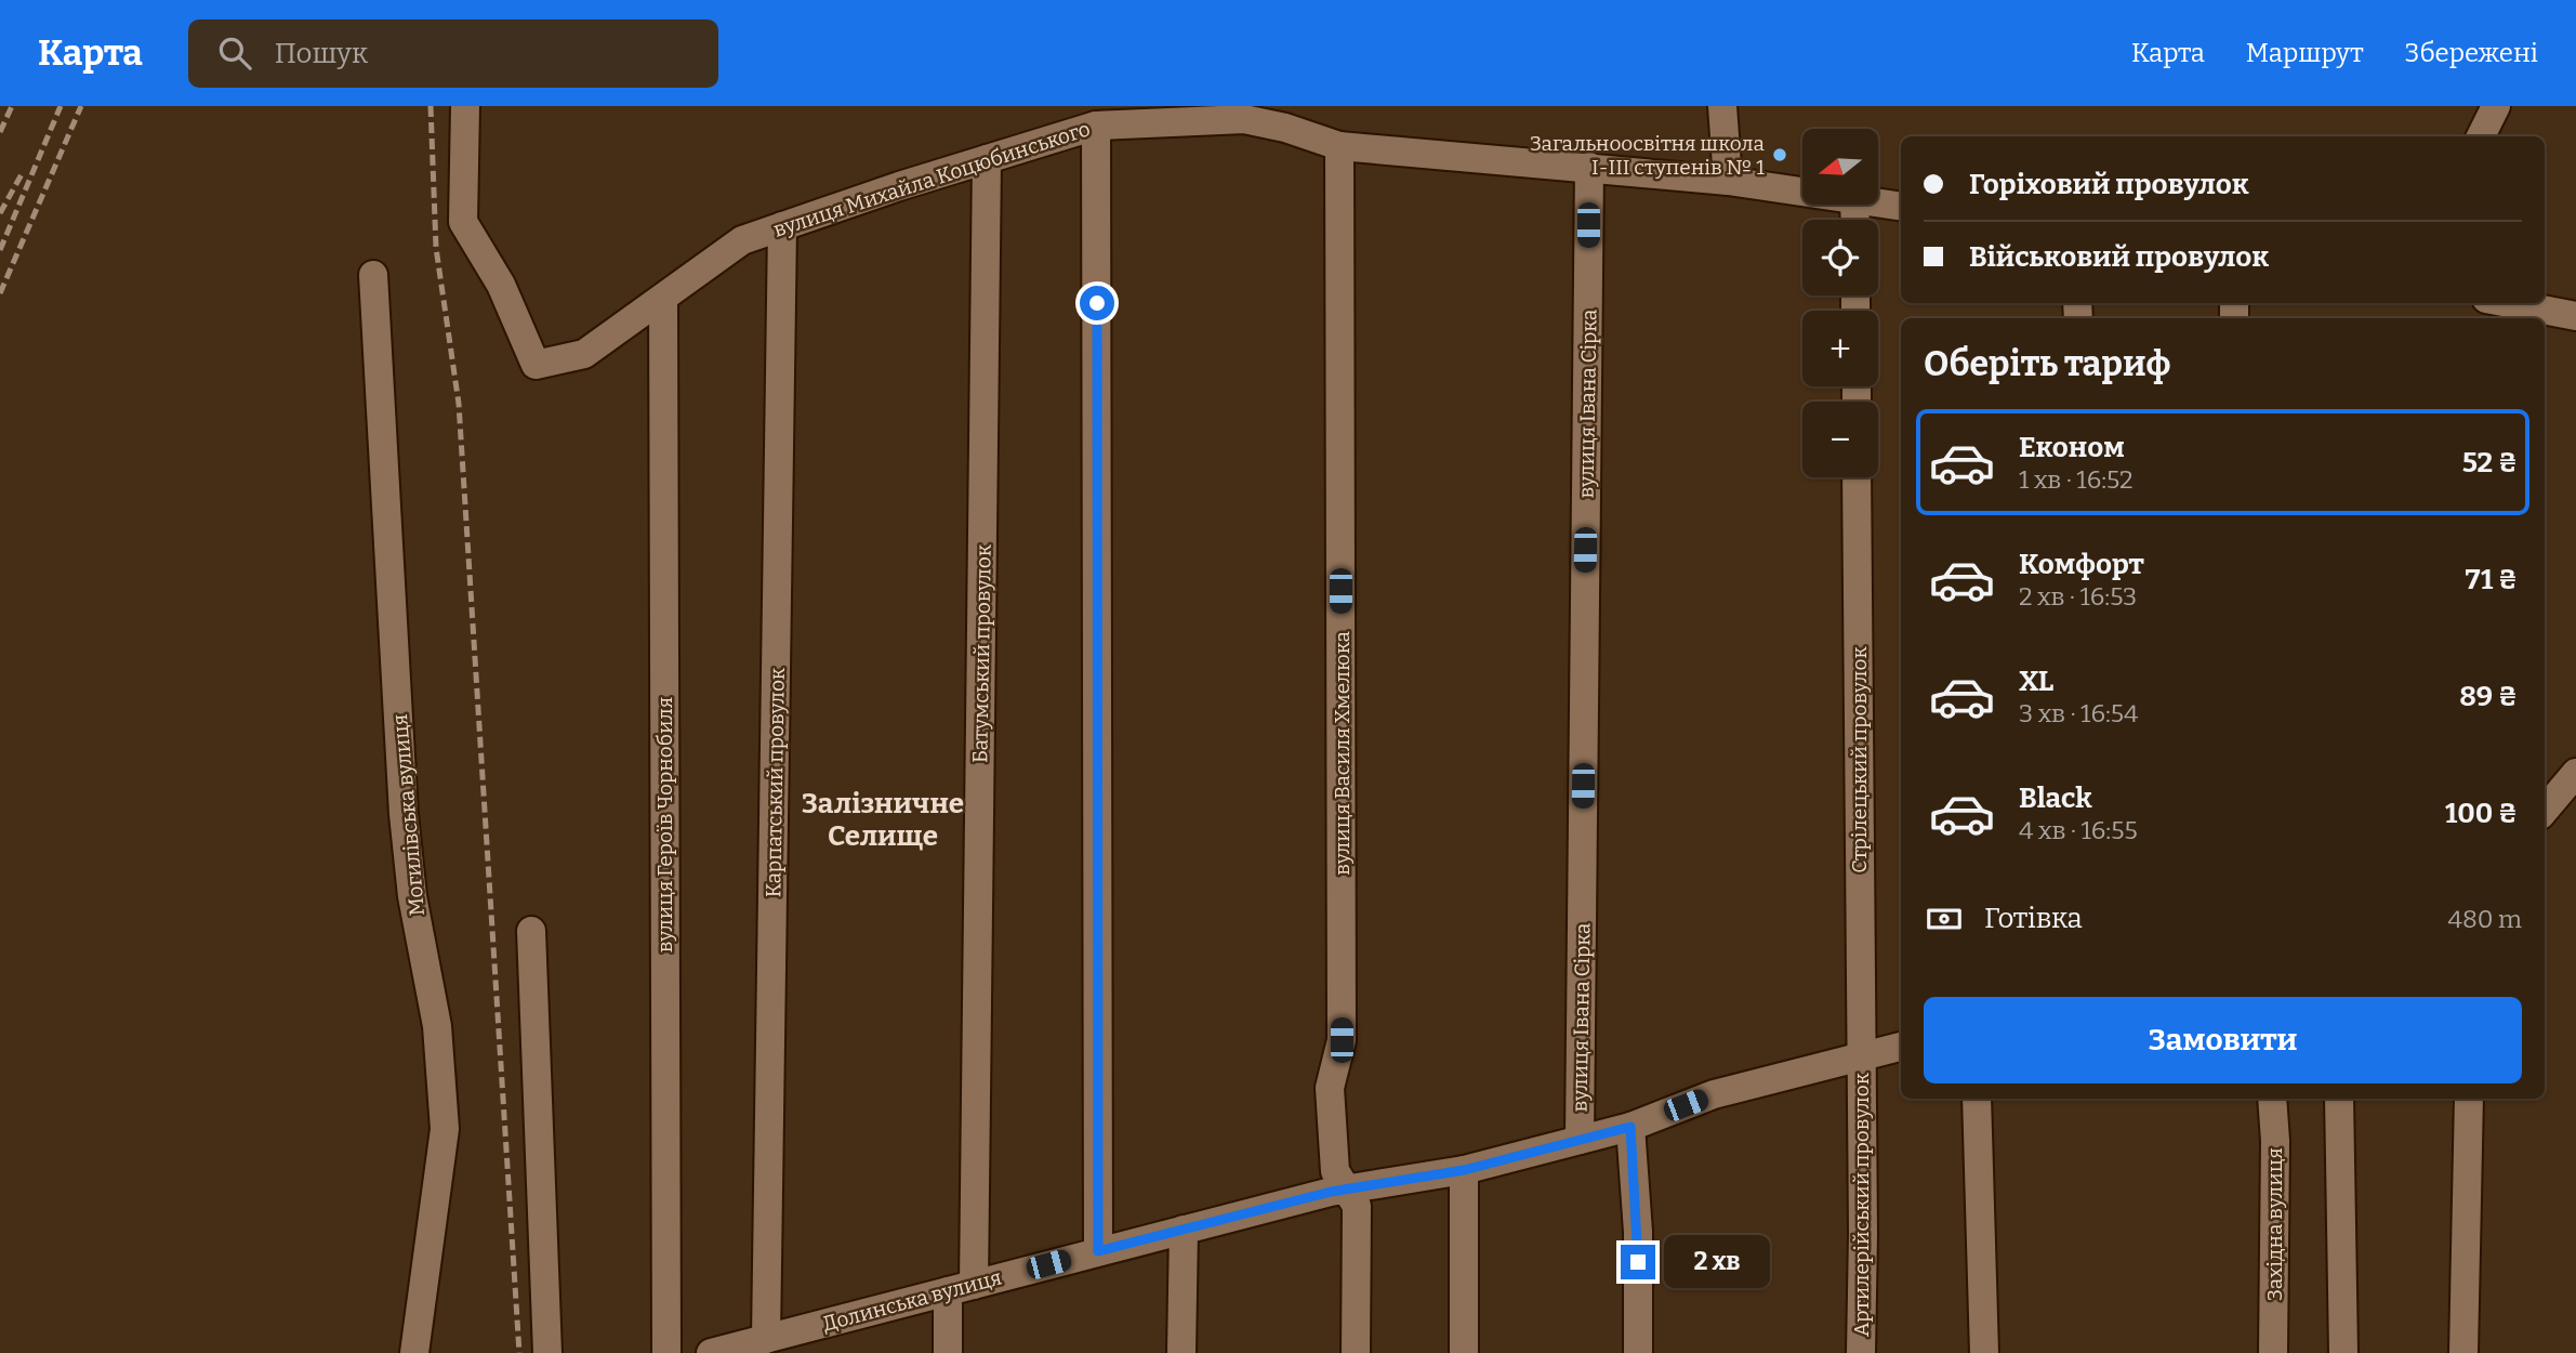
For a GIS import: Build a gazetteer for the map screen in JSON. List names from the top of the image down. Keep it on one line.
{"streets":{"street":["вулиця Михайла Коцюбинського","вулиця Івана Сірка","Батумський провулок","вулиця Василя Хмелюка","Стрілецький провулок","Карпатський провулок","Могилівська вулиця","вулиця Героїв Чорнобиля","Артилерійський провулок","Західна вулиця","Долинська вулиця"]},"crossings":[["вулиця Михайла Коцюбинського","вулиця Івана Сірка"],["вулиця Михайла Коцюбинського","Батумський провулок"],["вулиця Михайла Коцюбинського","вулиця Василя Хмелюка"],["вулиця Михайла Коцюбинського","Карпатський провулок"],["вулиця Михайла Коцюбинського","вулиця Героїв Чорнобиля"],["вулиця Івана Сірка","Долинська вулиця"],["Батумський провулок","Долинська вулиця"],["вулиця Василя Хмелюка","Долинська вулиця"],["Стрілецький провулок","Артилерійський провулок"],["Стрілецький провулок","Долинська вулиця"],["Карпатський провулок","Долинська вулиця"],["Артилерійський провулок","Долинська вулиця"]],"districts":["Залізничне Селище"],"places":["Загальноосвітня школа І-ІІІ ступенів № 1"],"north":"left","page":{"header":"Карта","search":"Пошук","nav":["Карта","Маршрут","Збережені"],"map_buttons":["+","−"],"banner":["Горіховий провулок","Військовий провулок"],"heading":"Оберіть тариф","list":[{"name":"Економ","note":"1 хв · 16:52","value":"52 ₴"},{"name":"Комфорт","note":"2 хв · 16:53","value":"71 ₴"},{"name":"XL","note":"3 хв · 16:54","value":"89 ₴"},{"name":"Black","note":"4 хв · 16:55","value":"100 ₴"}],"pay":["Готівка","480 m"],"buttons":"Замовити","bubble":"2 хв"}}
